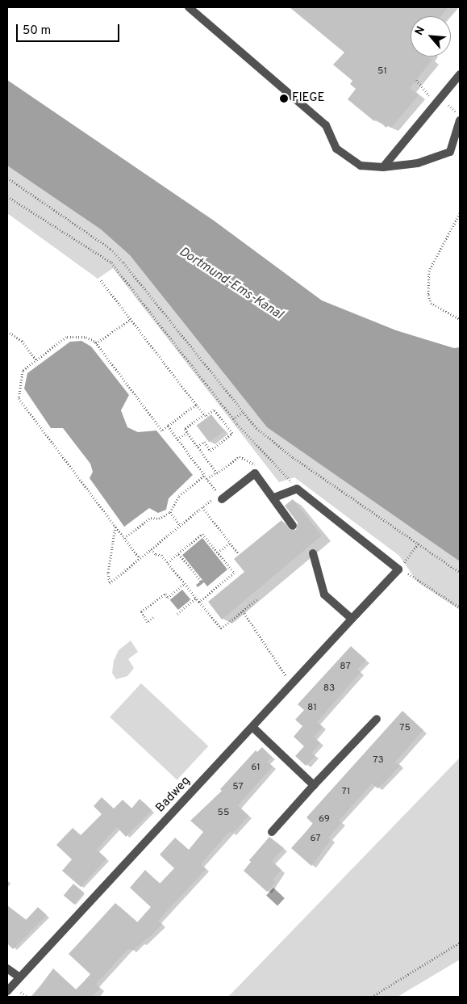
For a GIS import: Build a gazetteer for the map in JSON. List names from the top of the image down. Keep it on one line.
{"streets":{"street":["Badweg"]},"water":["Dortmund-Ems-Kanal"],"places":["FIEGE"],"house_numbers":["51","87","83","81","75","73","61","57","71","55","69","67"],"scale_bar":"50 m","north":"top left"}
